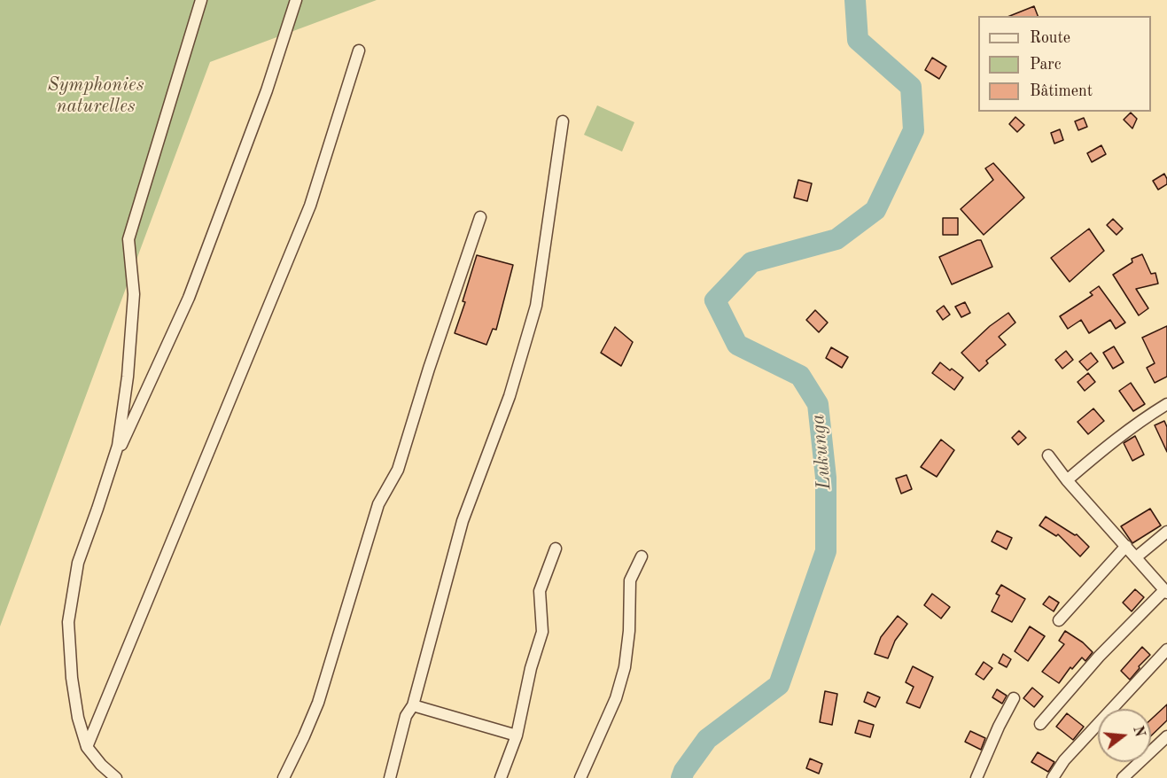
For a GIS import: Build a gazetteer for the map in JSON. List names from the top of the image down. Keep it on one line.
{"water":["Lukunga"],"parks":["Symphonies naturelles"],"legend":["Route","Parc","Bâtiment"],"north":"right"}
